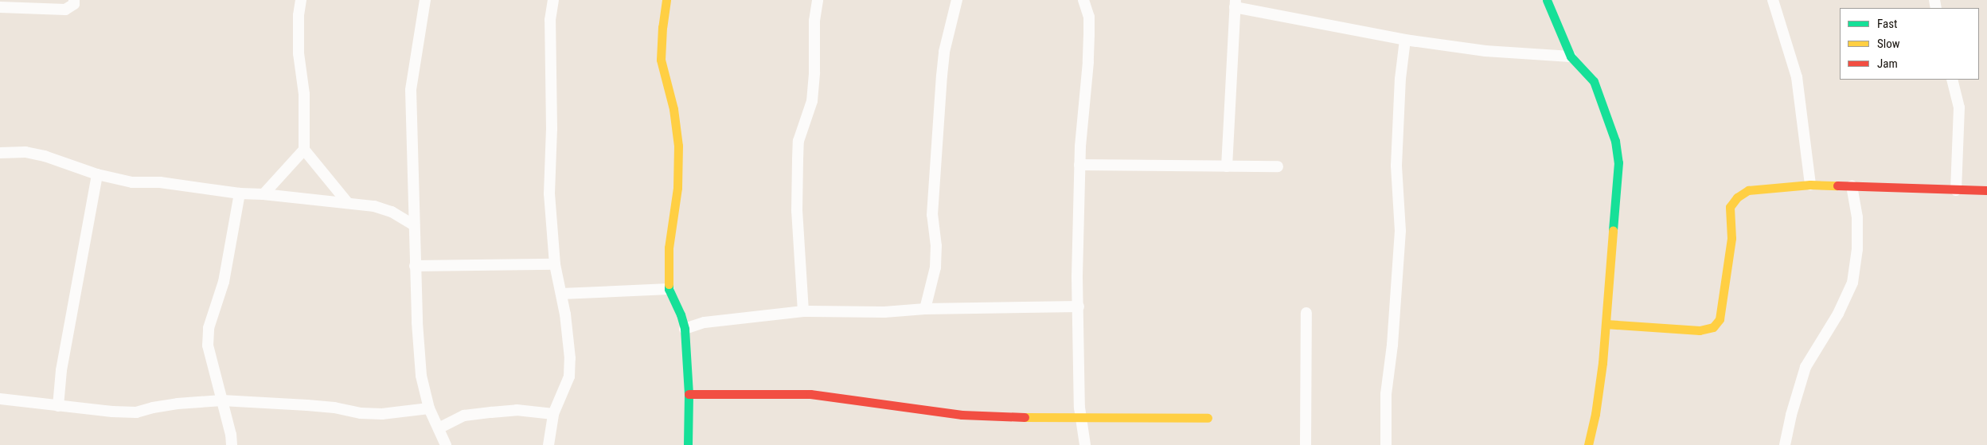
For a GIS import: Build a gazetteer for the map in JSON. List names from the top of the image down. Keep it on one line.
{"legend":["Fast","Slow","Jam"]}
